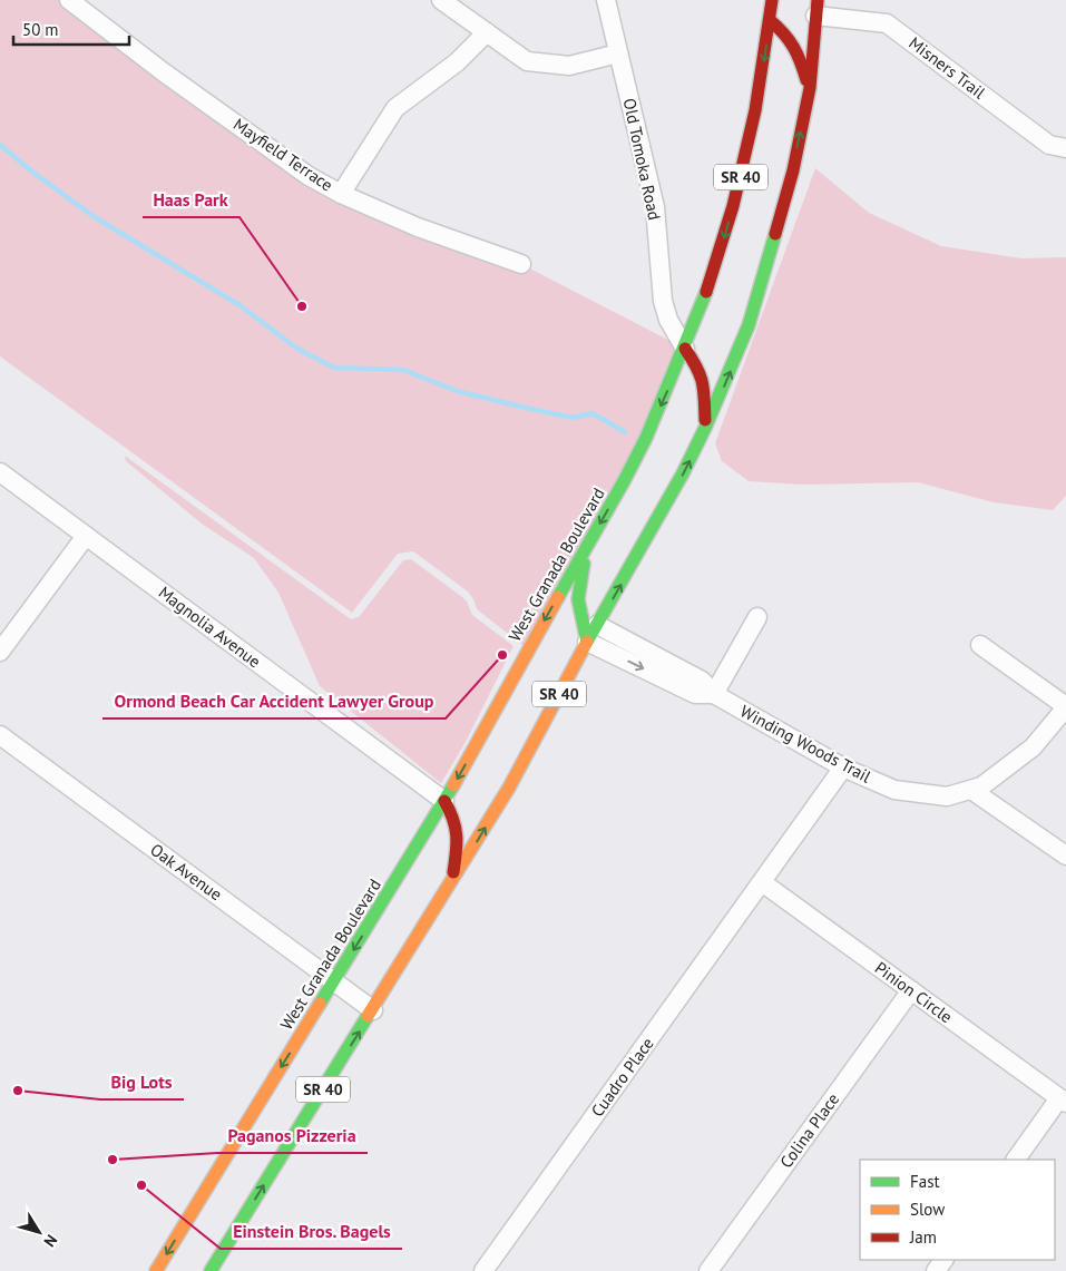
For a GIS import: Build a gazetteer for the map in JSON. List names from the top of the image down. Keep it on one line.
{"streets":{"main road":["SR 40","West Granada Boulevard"],"street":["Misners Trail","Mayfield Terrace","Old Tomoka Road","Magnolia Avenue","Winding Woods Trail","Oak Avenue","Pinion Circle","Cuadro Place","Colina Place"]},"crossings":[["Misners Trail","SR 40"],["Old Tomoka Road","West Granada Boulevard"],["SR 40","Winding Woods Trail"],["SR 40","Oak Avenue"],["West Granada Boulevard","Magnolia Avenue"],["West Granada Boulevard","Oak Avenue"],["Winding Woods Trail","Cuadro Place"],["Pinion Circle","Cuadro Place"],["Pinion Circle","Colina Place"]],"places":["Haas Park","Ormond Beach Car Accident Lawyer Group","Big Lots","Paganos Pizzeria","Einstein Bros. Bagels"],"legend":["Fast","Slow","Jam"],"scale_bar":"50 m","north":"bottom right"}
